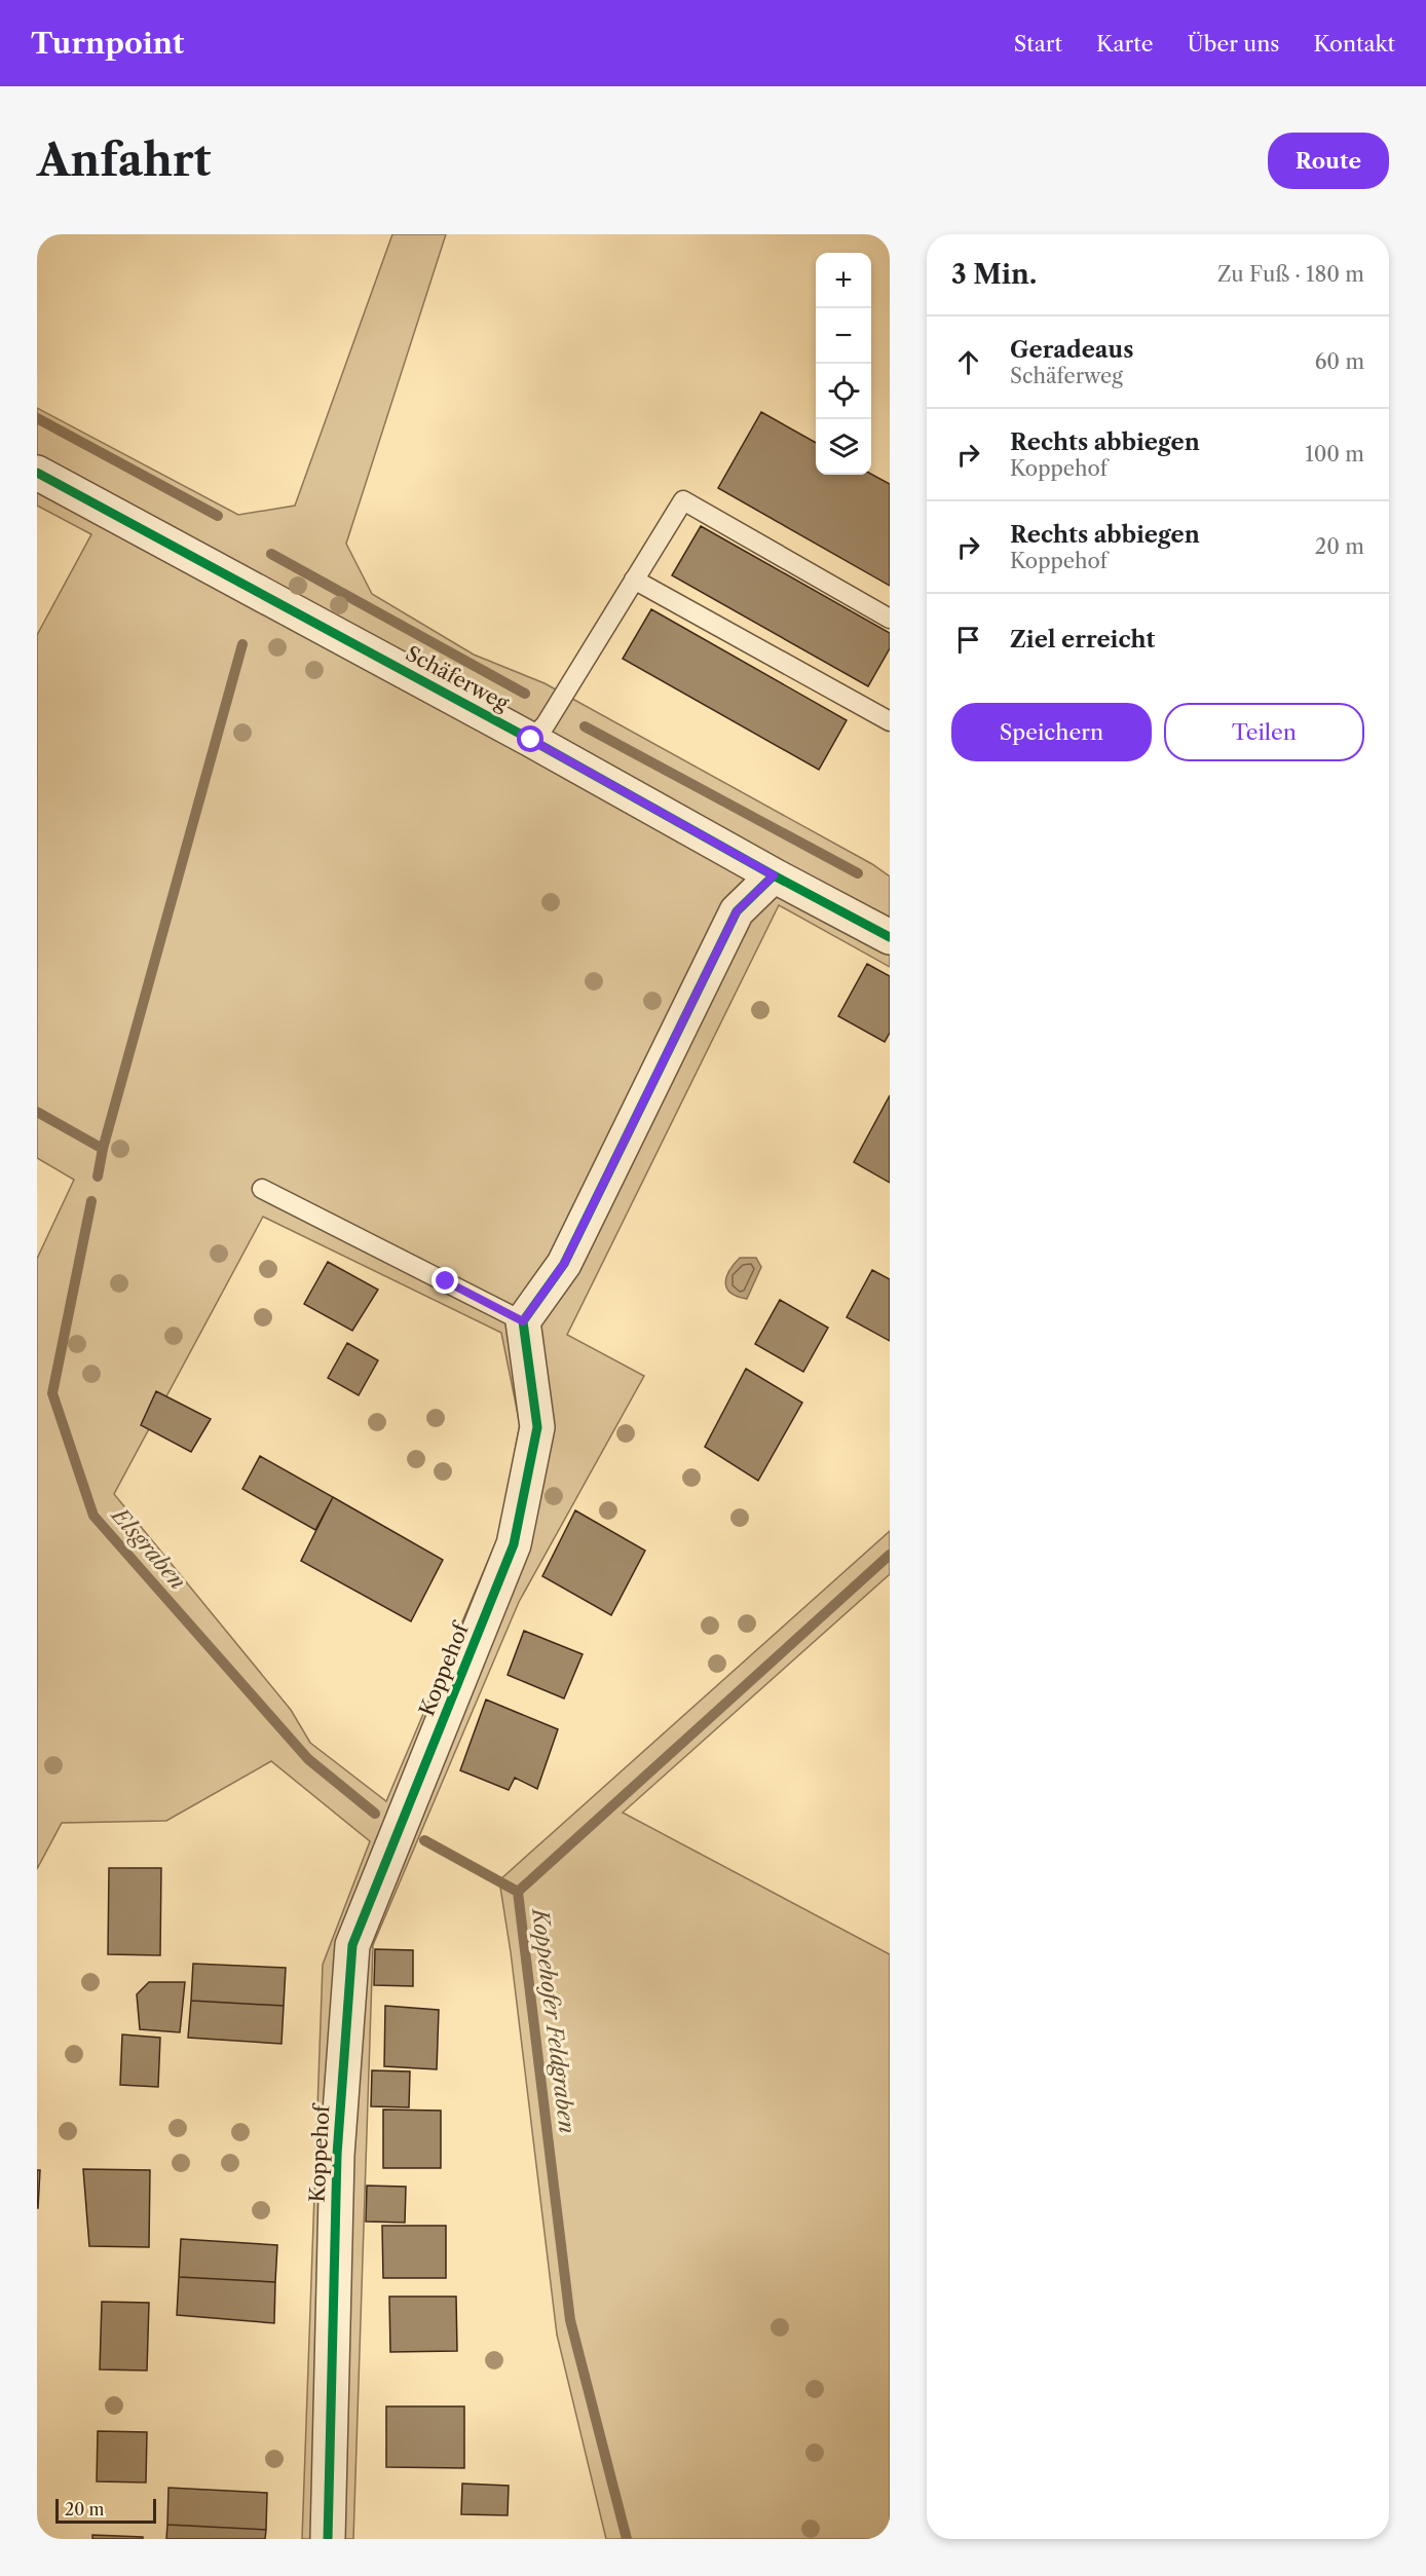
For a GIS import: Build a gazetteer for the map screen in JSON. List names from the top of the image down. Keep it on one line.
{"streets":{"street":["Schäferweg","Koppehof"]},"water":["Elsgraben","Koppehofer Feldgraben"],"scale_bar":"20 m","page":{"header":"Turnpoint","nav":["Start","Karte","Über uns","Kontakt"],"buttons":["Route",["Speichern","Teilen"]],"title":"Anfahrt","heading":["3 Min.","Zu Fuß · 180 m"],"map_buttons":["+","−"],"list":[["Geradeaus","Schäferweg","60 m"],["Rechts abbiegen","Koppehof","100 m"],["Rechts abbiegen","Koppehof","20 m"],"Ziel erreicht"],"scale":"20 m"}}
